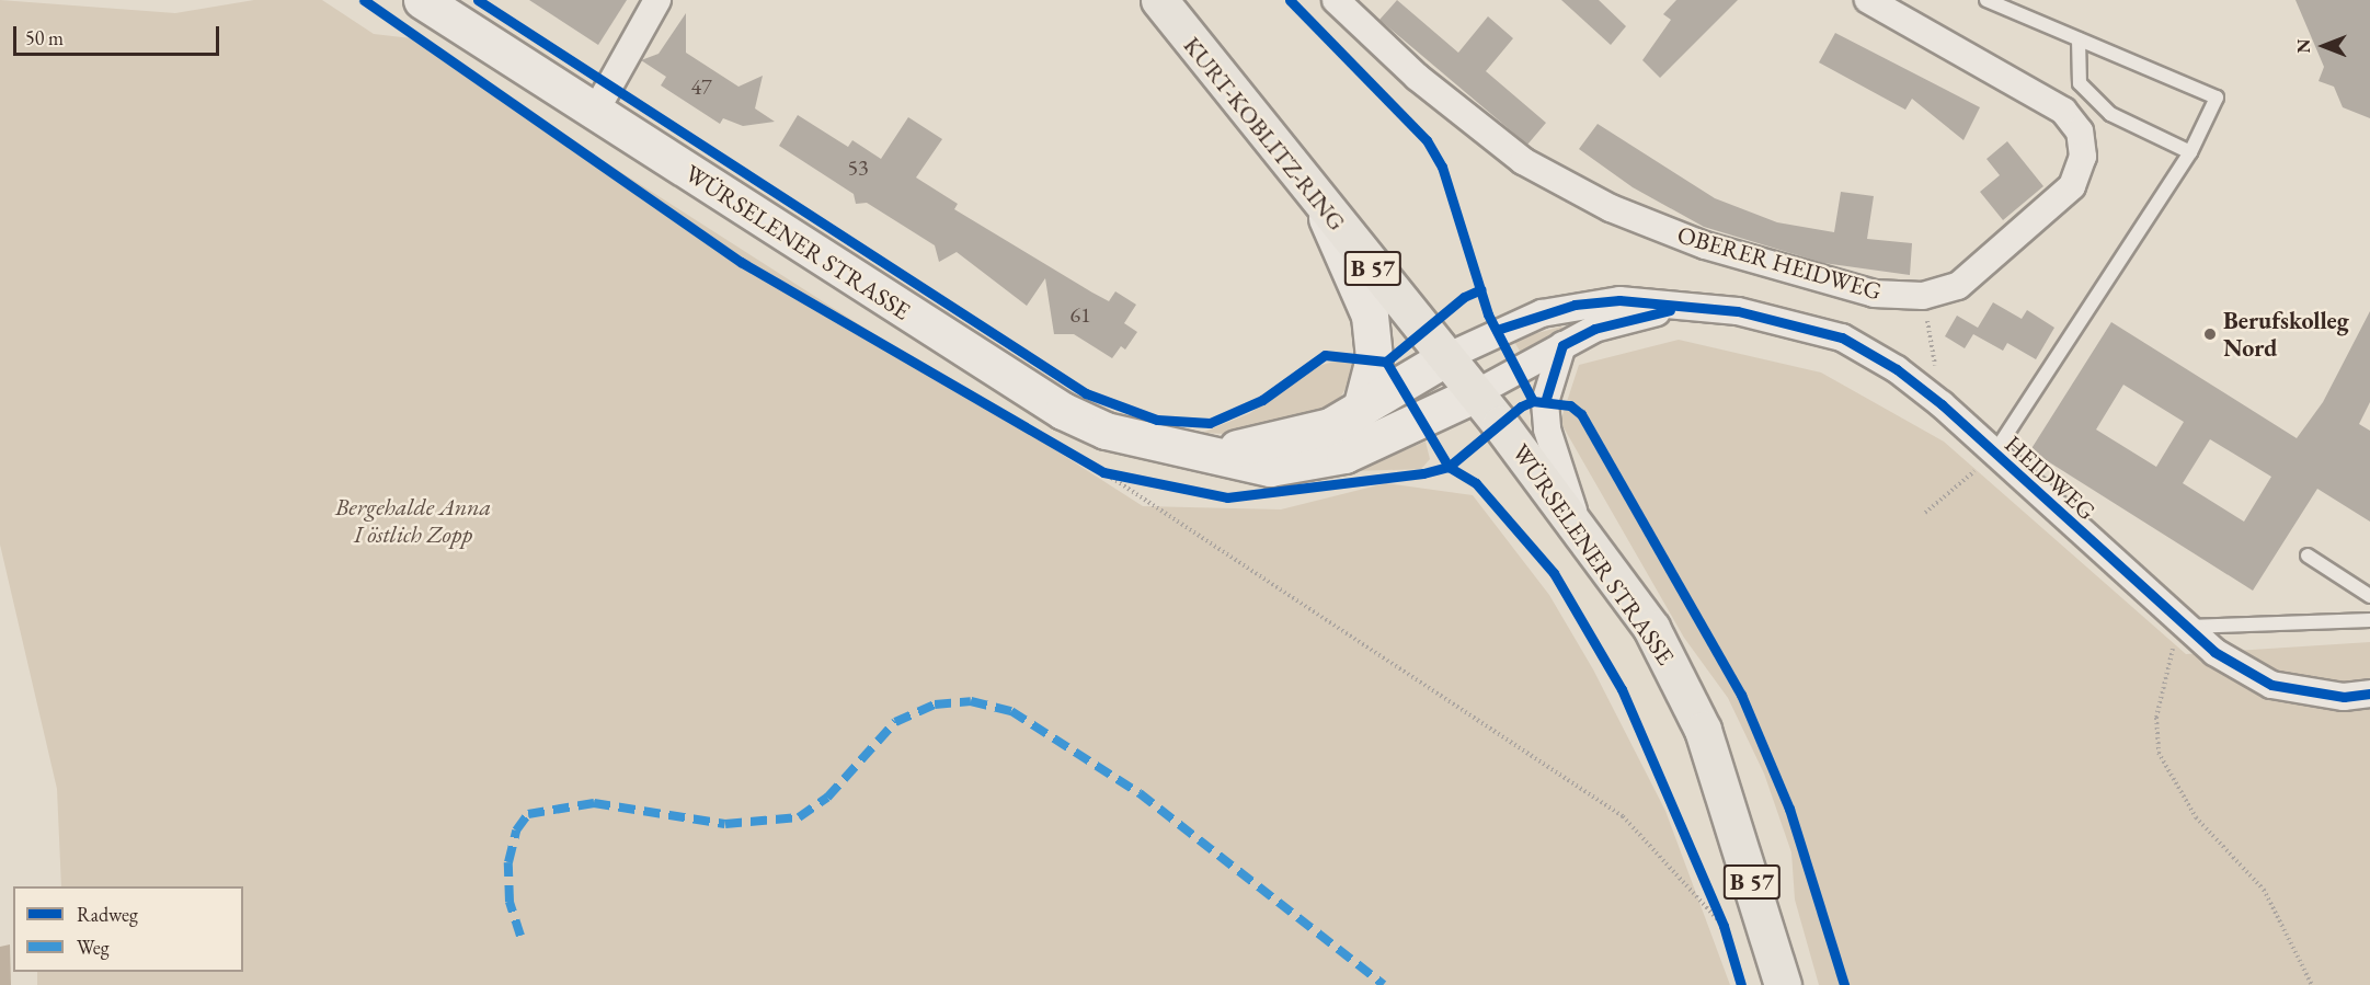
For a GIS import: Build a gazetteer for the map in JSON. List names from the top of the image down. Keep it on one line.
{"streets":{"main road":["KURT-KOBLITZ-RING","WÜRSELENER STRASSE","B 57"],"street":["OBERER HEIDWEG","HEIDWEG"]},"crossings":[["KURT-KOBLITZ-RING","WÜRSELENER STRASSE"],["KURT-KOBLITZ-RING","HEIDWEG"],["WÜRSELENER STRASSE","HEIDWEG"]],"parks":["Bergehalde Anna I östlich Zopp"],"places":["Berufskolleg Nord"],"house_numbers":["47","53","61"],"legend":["Radweg","Weg"],"scale_bar":"50 m","north":"left"}
